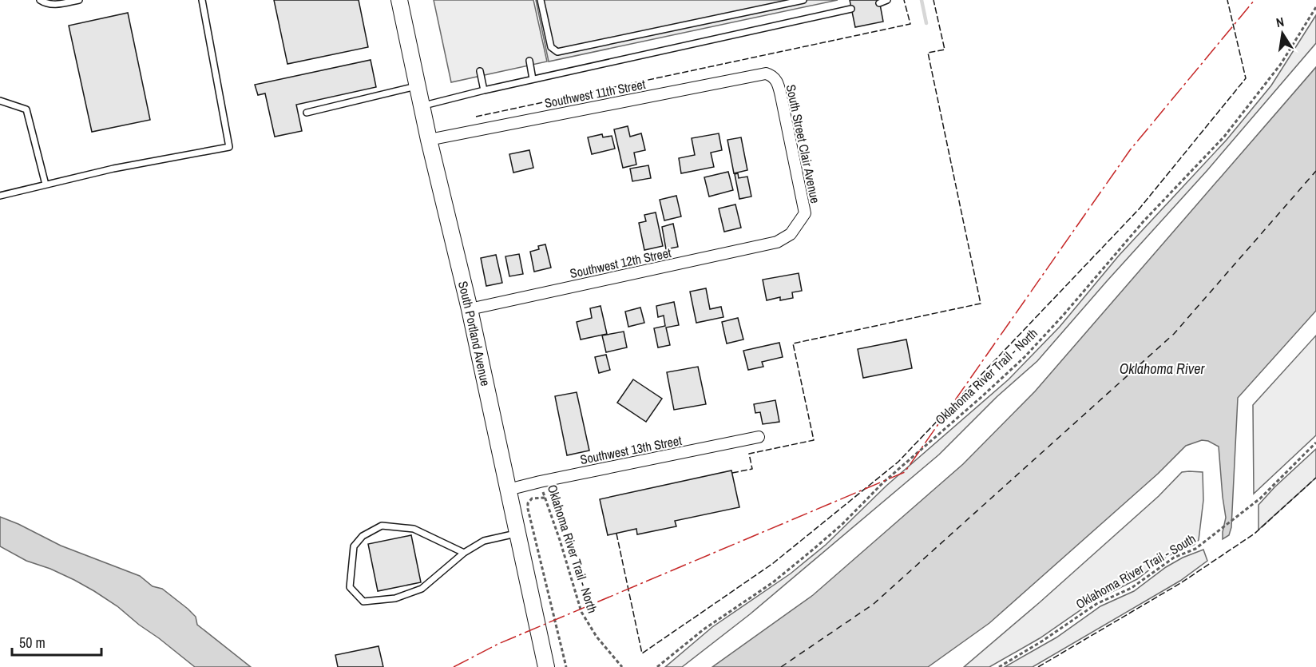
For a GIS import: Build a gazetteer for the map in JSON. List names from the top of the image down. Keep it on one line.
{"streets":{"main road":["South Portland Avenue"],"street":["Southwest 11th Street","South Street Clair Avenue","Southwest 12th Street","Southwest 13th Street"],"path":["Oklahoma River Trail - North","Oklahoma River Trail - South"]},"crossings":[["Southwest 11th Street","South Street Clair Avenue"],["Southwest 11th Street","South Portland Avenue"],["South Street Clair Avenue","Southwest 12th Street"],["Southwest 12th Street","South Portland Avenue"],["South Portland Avenue","Southwest 13th Street"],["Oklahoma River Trail - North","Southwest 13th Street"]],"water":["Oklahoma River"],"scale_bar":"50 m","north":"top"}
